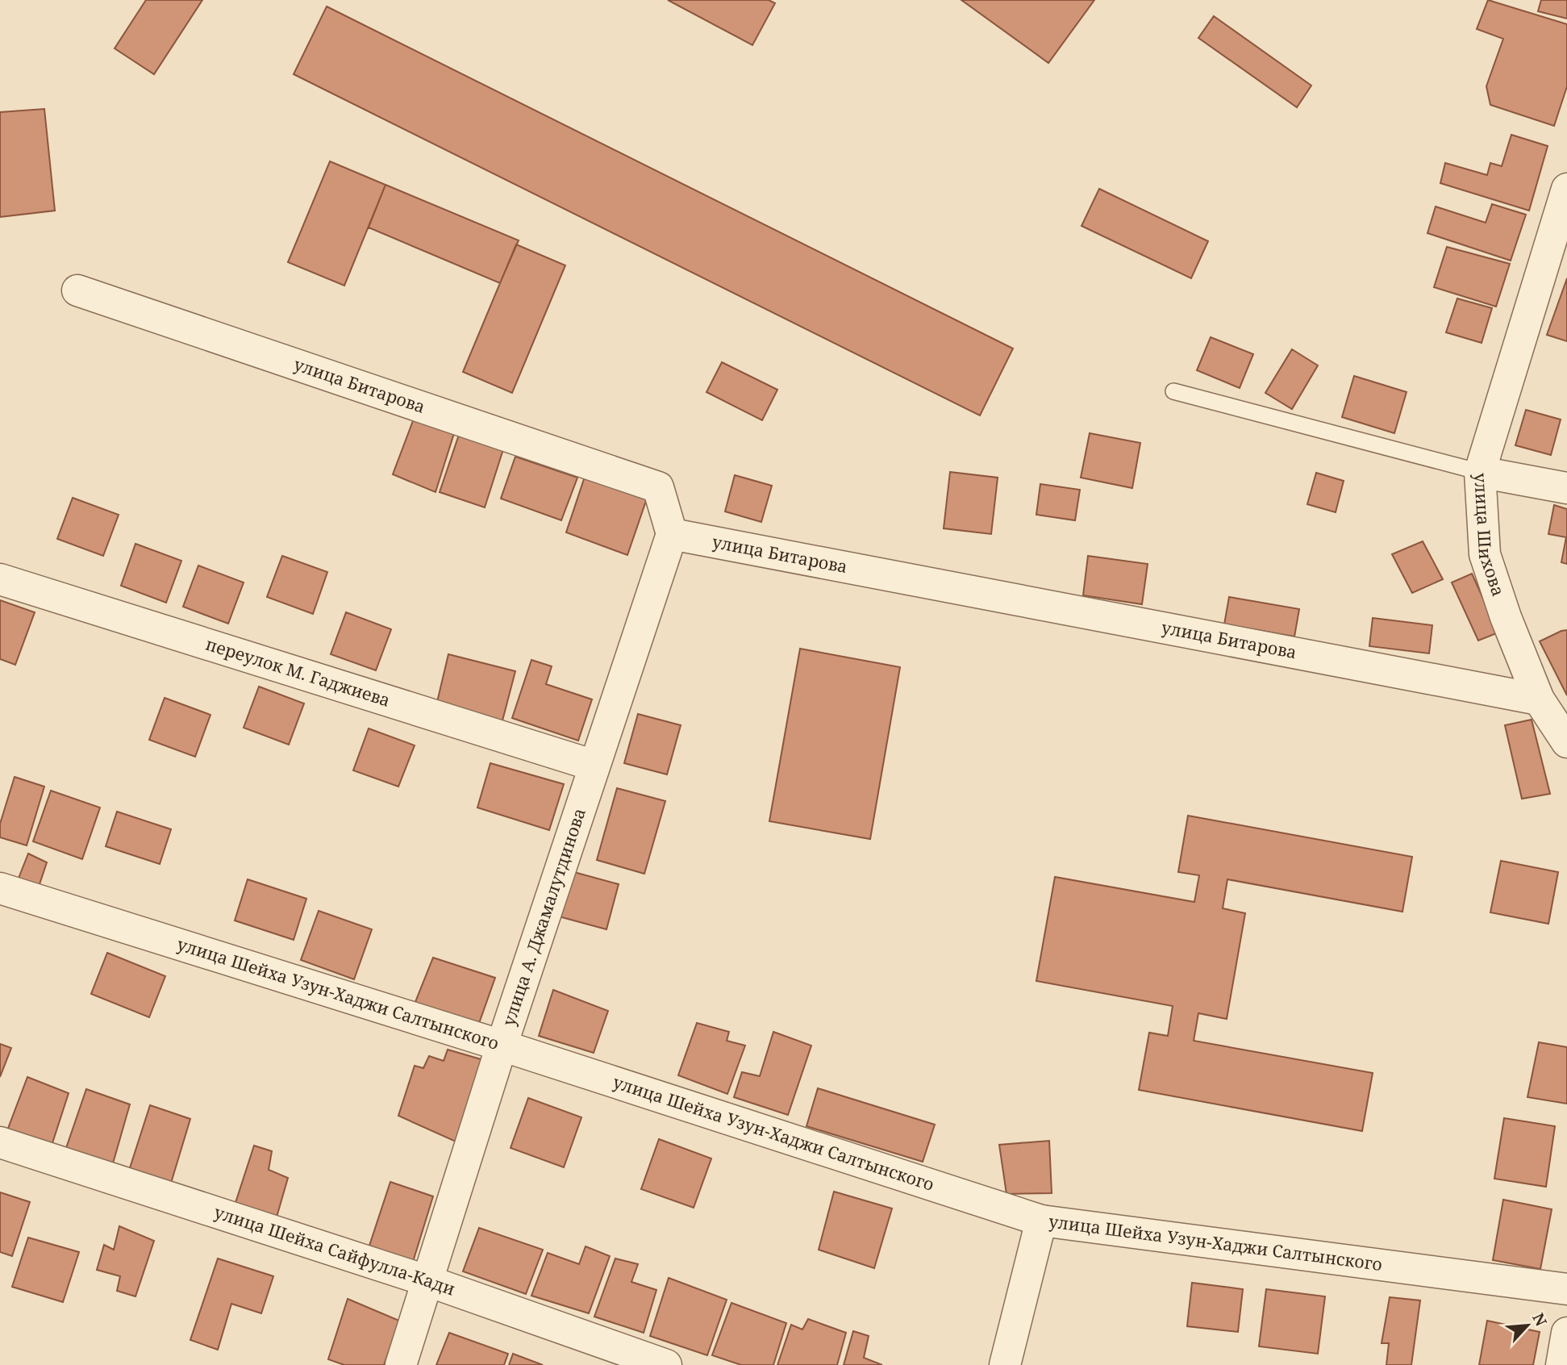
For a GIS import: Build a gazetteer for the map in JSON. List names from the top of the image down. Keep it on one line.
{"streets":{"street":["улица Битарова","улица Шихова","переулок М. Гаджиева","улица А. Джамалутдинова","улица Шейха Узун-Хаджи Салтынского","улица Шейха Сайфулла-Кади"]},"crossings":[["улица Битарова","улица Шихова"],["улица Битарова","улица А. Джамалутдинова"],["переулок М. Гаджиева","улица А. Джамалутдинова"],["улица А. Джамалутдинова","улица Шейха Узун-Хаджи Салтынского"],["улица А. Джамалутдинова","улица Шейха Сайфулла-Кади"]],"north":"top right"}
